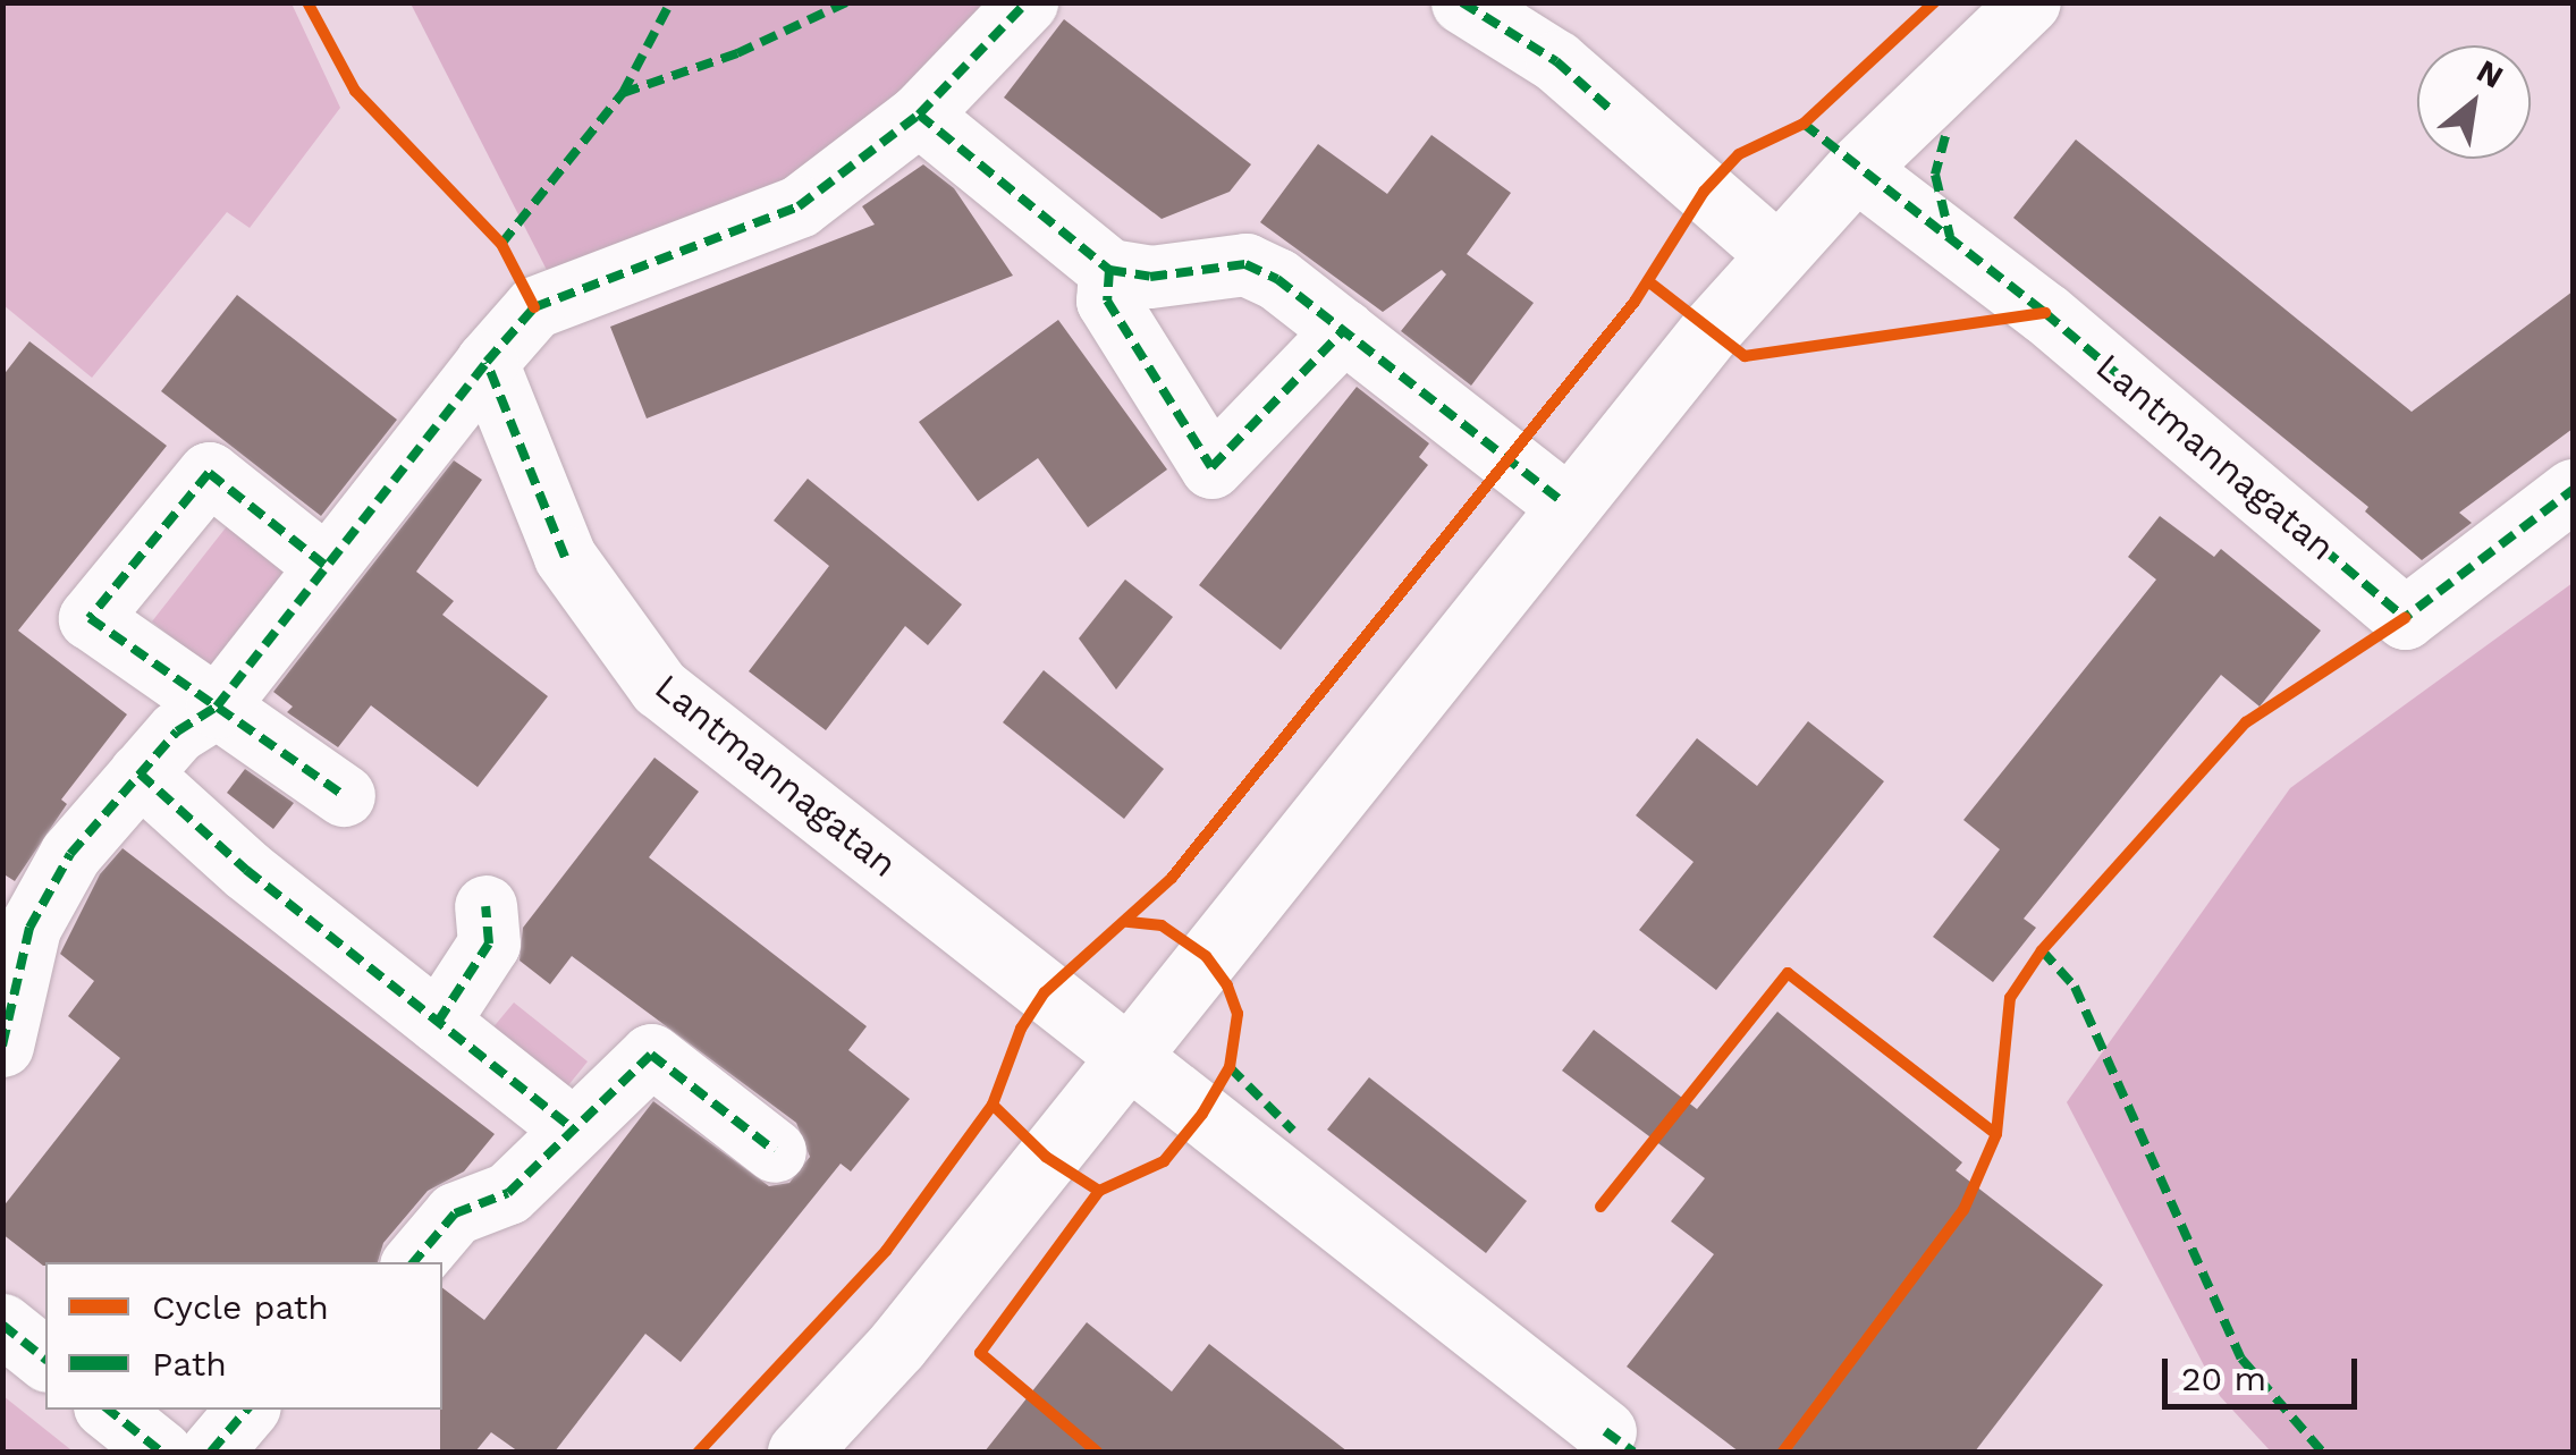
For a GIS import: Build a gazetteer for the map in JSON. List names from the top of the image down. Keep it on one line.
{"streets":{"street":["Lantmannagatan"]},"legend":["Cycle path","Path"],"scale_bar":"20 m","north":"top right"}
